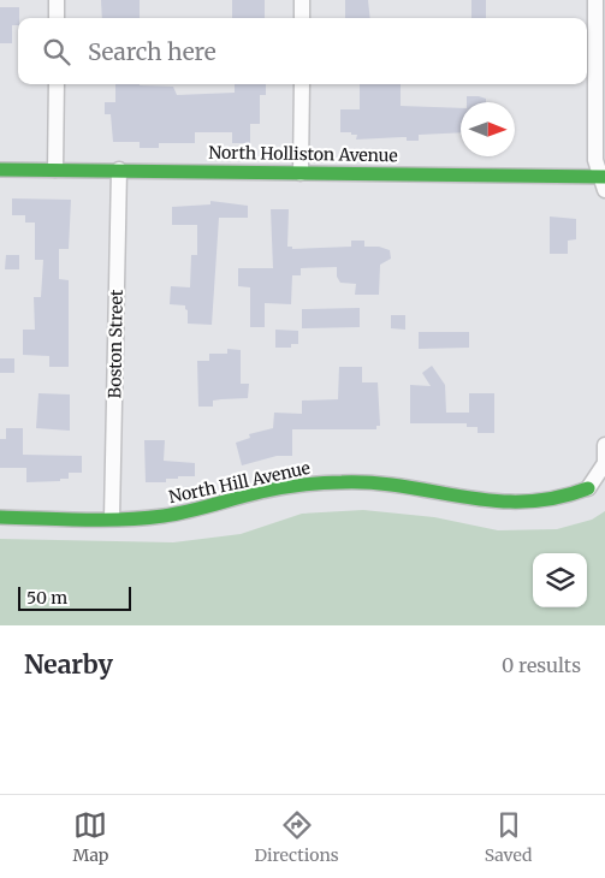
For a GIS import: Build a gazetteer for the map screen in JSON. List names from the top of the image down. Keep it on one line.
{"streets":{"street":["North Holliston Avenue","Boston Street","North Hill Avenue"]},"crossings":[["North Holliston Avenue","Boston Street"],["Boston Street","North Hill Avenue"]],"scale_bar":"50 m","north":"right","page":{"search":"Search here","scale":"50 m","heading":["Nearby","0 results"],"nav":["Map","Directions","Saved"]}}
